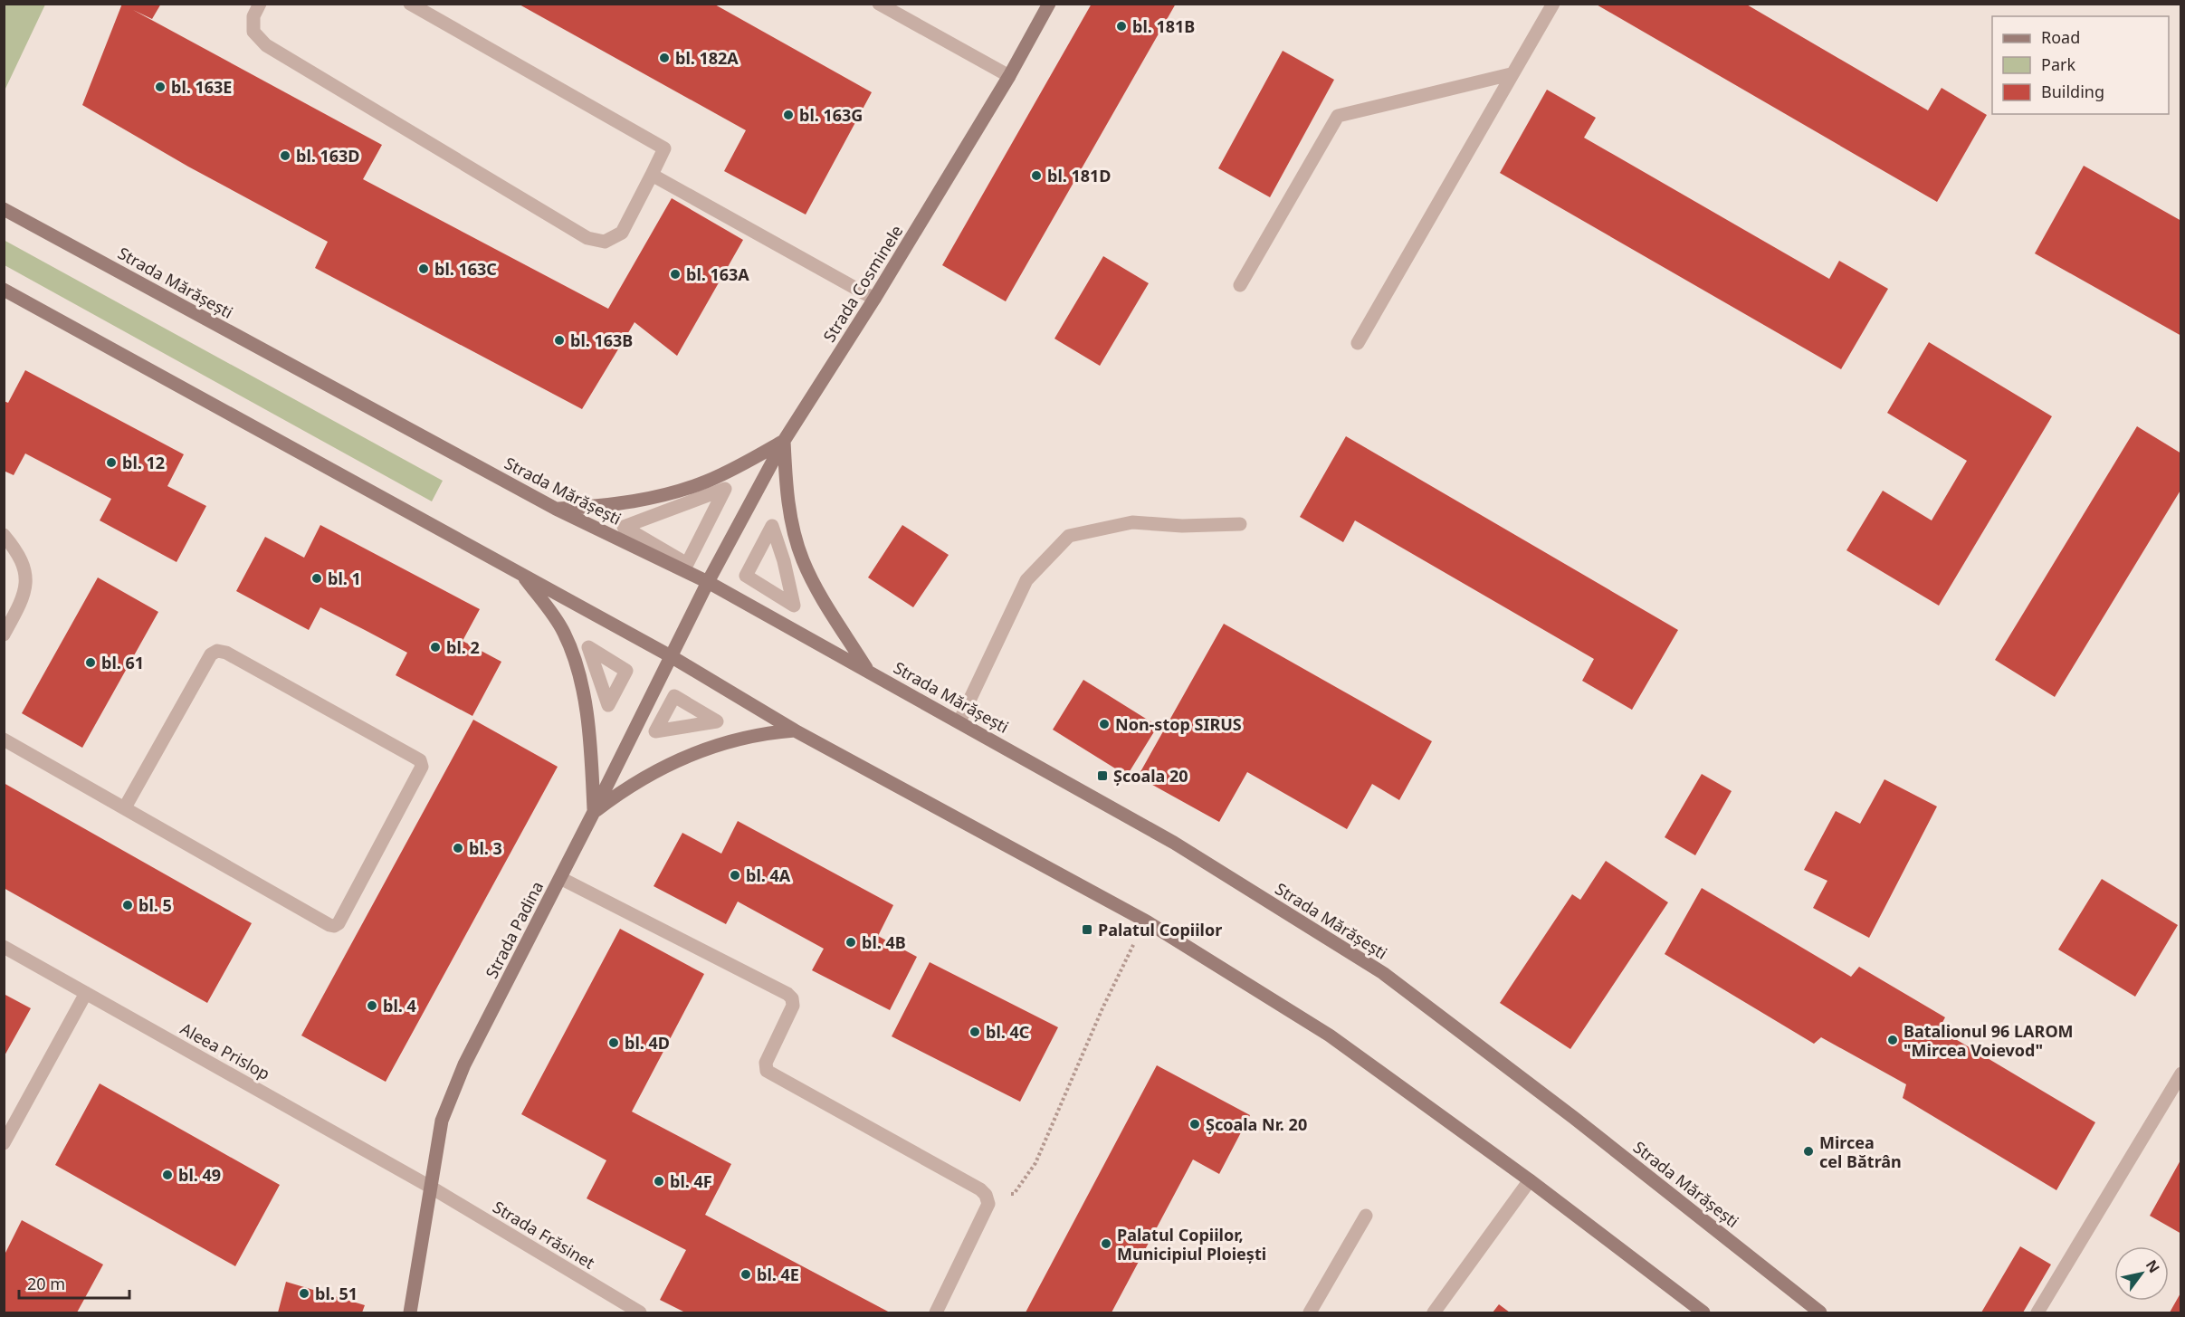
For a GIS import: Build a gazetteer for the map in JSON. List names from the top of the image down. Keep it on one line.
{"streets":{"main road":["Strada Mărășești","Strada Cosminele","Strada Padina"],"street":["Aleea Prislop","Strada Frăsinet"]},"crossings":[["Strada Mărășești","Strada Cosminele"],["Strada Mărășești","Strada Padina"],["Strada Cosminele","Strada Padina"],["Strada Padina","Aleea Prislop"],["Strada Padina","Strada Frăsinet"],["Aleea Prislop","Strada Frăsinet"]],"places":{"other":["bl. 181B","bl. 182A","bl. 163E","bl. 163G","bl. 163D","bl. 181D","bl. 163C","bl. 163A","bl. 163B","bl. 12","bl. 1","bl. 2","bl. 61","Non-stop SIRUS","bl. 3","bl. 4A","bl. 5","bl. 4B","bl. 4","bl. 4C","Batalionul 96 LAROM \"Mircea Voievod\"","bl. 4D","Școala Nr. 20","Mircea cel Bătrân","bl. 49","bl. 4F","Palatul Copiilor, Municipiul Ploiești","bl. 4E","bl. 51"],"transit":["Școala 20","Palatul Copiilor"]},"legend":["Road","Park","Building"],"scale_bar":"20 m","north":"top right"}
